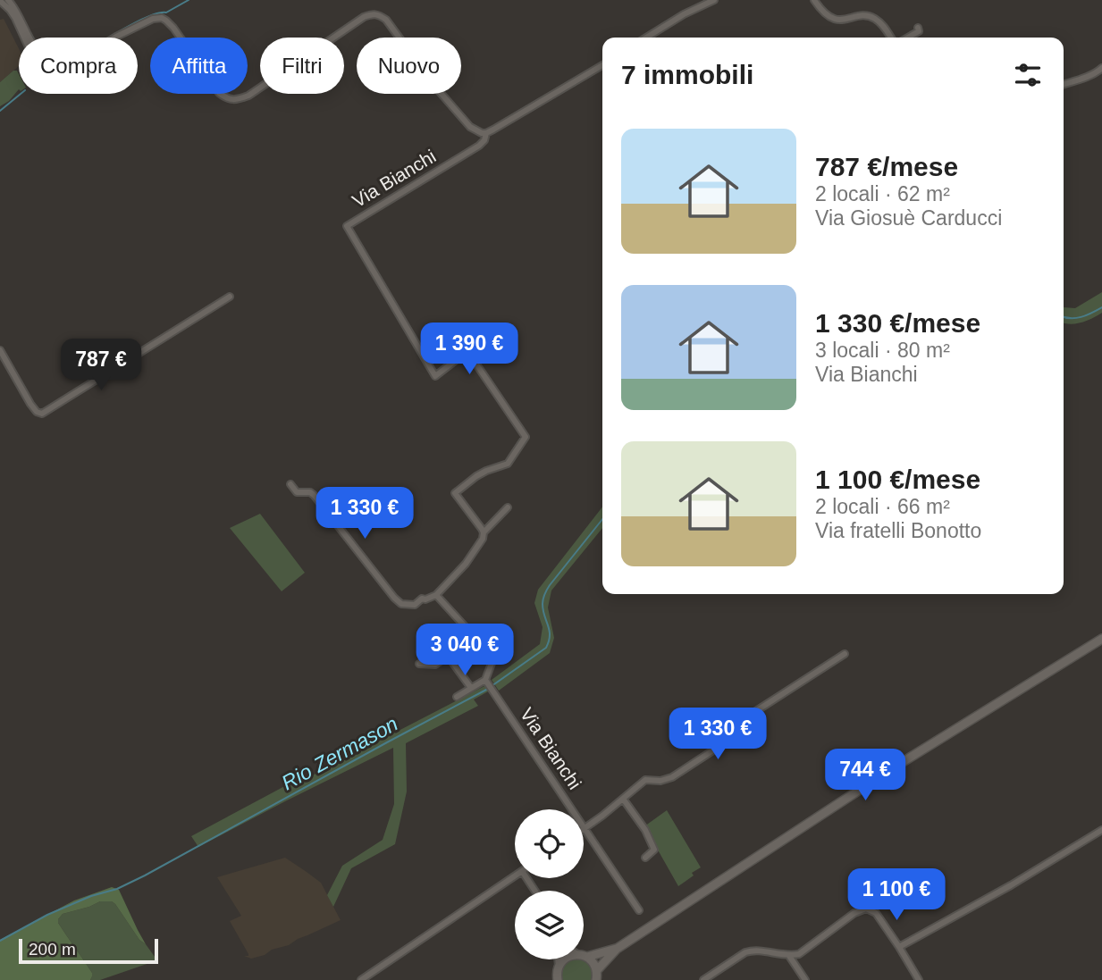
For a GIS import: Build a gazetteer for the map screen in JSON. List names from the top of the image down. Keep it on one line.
{"streets":{"street":["Via Bianchi"]},"water":["Rio Zermason"],"scale_bar":"200 m","page":{"chip":["Compra","Affitta","Filtri","Nuovo"],"heading":"7 immobili","list":[{"name":"787 €/mese","note":"2 locali · 62 m² · Via Giosuè Carducci"},{"name":"1 330 €/mese","note":"3 locali · 80 m² · Via Bianchi"},{"name":"1 100 €/mese","note":"2 locali · 66 m² · Via fratelli Bonotto"}],"price":["1 390 €","787 €","1 330 €","3 040 €","1 330 €","744 €","1 100 €"],"scale":"200 m"}}
